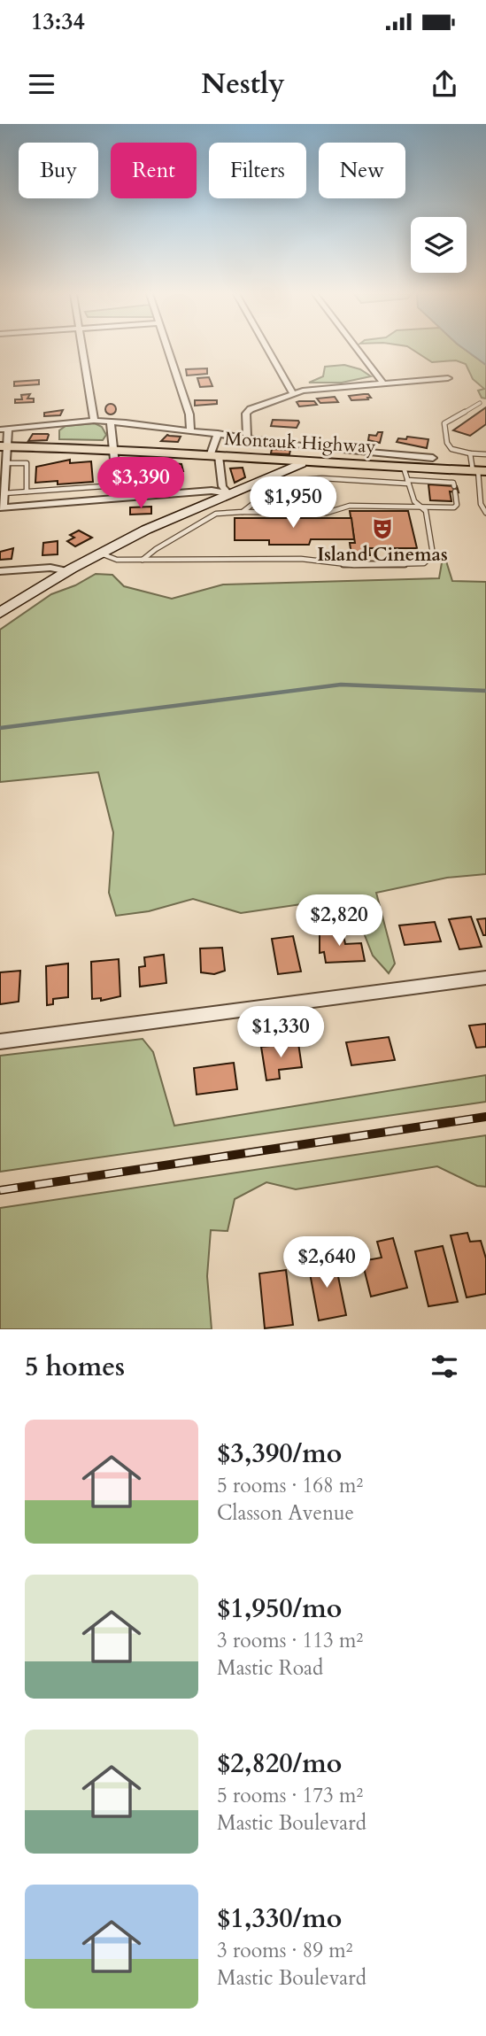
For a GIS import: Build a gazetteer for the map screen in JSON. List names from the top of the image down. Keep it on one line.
{"streets":{"main road":["Montauk Highway"]},"places":{"theatre":["Island Cinemas"]},"page":{"status":"13:34","header":"Nestly","chip":["Buy","Rent","Filters","New"],"price":["$3,390","$1,950","$2,820","$1,330","$2,640"],"heading":"5 homes","list":[{"name":"$3,390/mo","note":"5 rooms · 168 m² · Classon Avenue"},{"name":"$1,950/mo","note":"3 rooms · 113 m² · Mastic Road"},{"name":"$2,820/mo","note":"5 rooms · 173 m² · Mastic Boulevard"},{"name":"$1,330/mo","note":"3 rooms · 89 m² · Mastic Boulevard"}]}}
